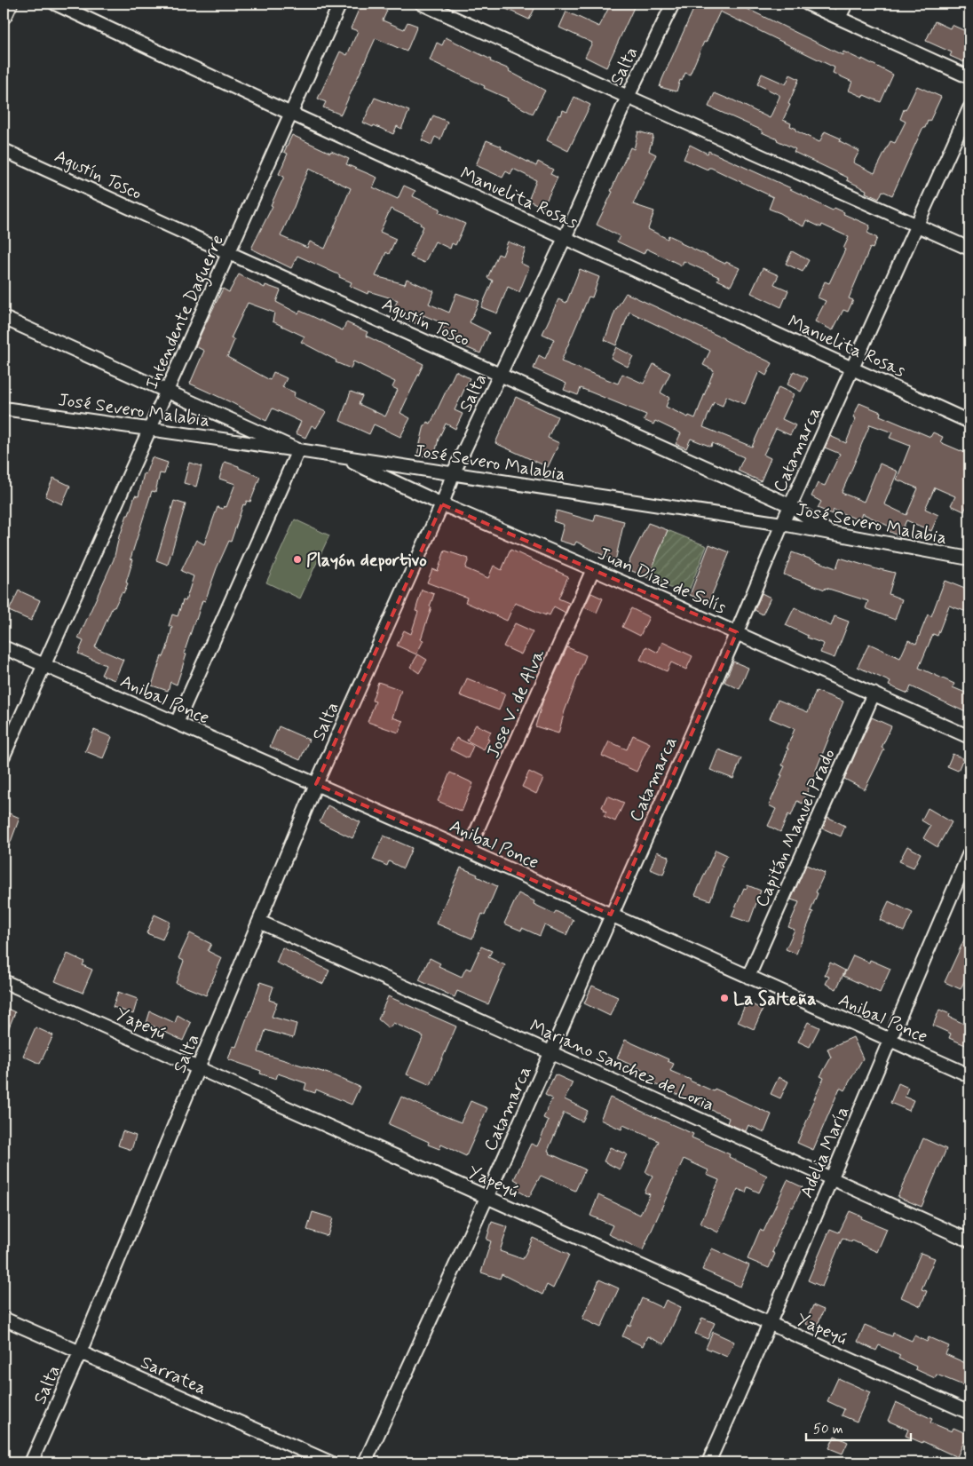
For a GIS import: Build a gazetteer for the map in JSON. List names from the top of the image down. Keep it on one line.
{"streets":{"street":["Salta","Agustín Tosco","Manuelita Rosas","Intendente Daguerre","José Severo Malabia","Catamarca","Juan Díaz de Solís","Anibal Ponce","Jose V. de Alva","Capitán Manuel Prado","Yapeyú","Mariano Sanchez de Loria","Adelia María","Sarratea"]},"crossings":[["Salta","Agustín Tosco"],["Salta","Manuelita Rosas"],["Salta","José Severo Malabia"],["Salta","Juan Díaz de Solís"],["Salta","Anibal Ponce"],["Salta","Yapeyú"],["Salta","Mariano Sanchez de Loria"],["Salta","Sarratea"],["Agustín Tosco","Intendente Daguerre"],["Agustín Tosco","José Severo Malabia"],["Agustín Tosco","Catamarca"],["Manuelita Rosas","Intendente Daguerre"],["Manuelita Rosas","Catamarca"],["Intendente Daguerre","José Severo Malabia"],["Intendente Daguerre","Anibal Ponce"],["José Severo Malabia","Catamarca"],["José Severo Malabia","Juan Díaz de Solís"],["Catamarca","Juan Díaz de Solís"],["Catamarca","Anibal Ponce"],["Catamarca","Yapeyú"],["Catamarca","Mariano Sanchez de Loria"],["Juan Díaz de Solís","Jose V. de Alva"],["Juan Díaz de Solís","Capitán Manuel Prado"],["Anibal Ponce","Jose V. de Alva"],["Anibal Ponce","Capitán Manuel Prado"],["Anibal Ponce","Adelia María"],["Yapeyú","Adelia María"],["Mariano Sanchez de Loria","Adelia María"]],"places":["Playón deportivo","La Salteña"],"scale_bar":"50 m"}
